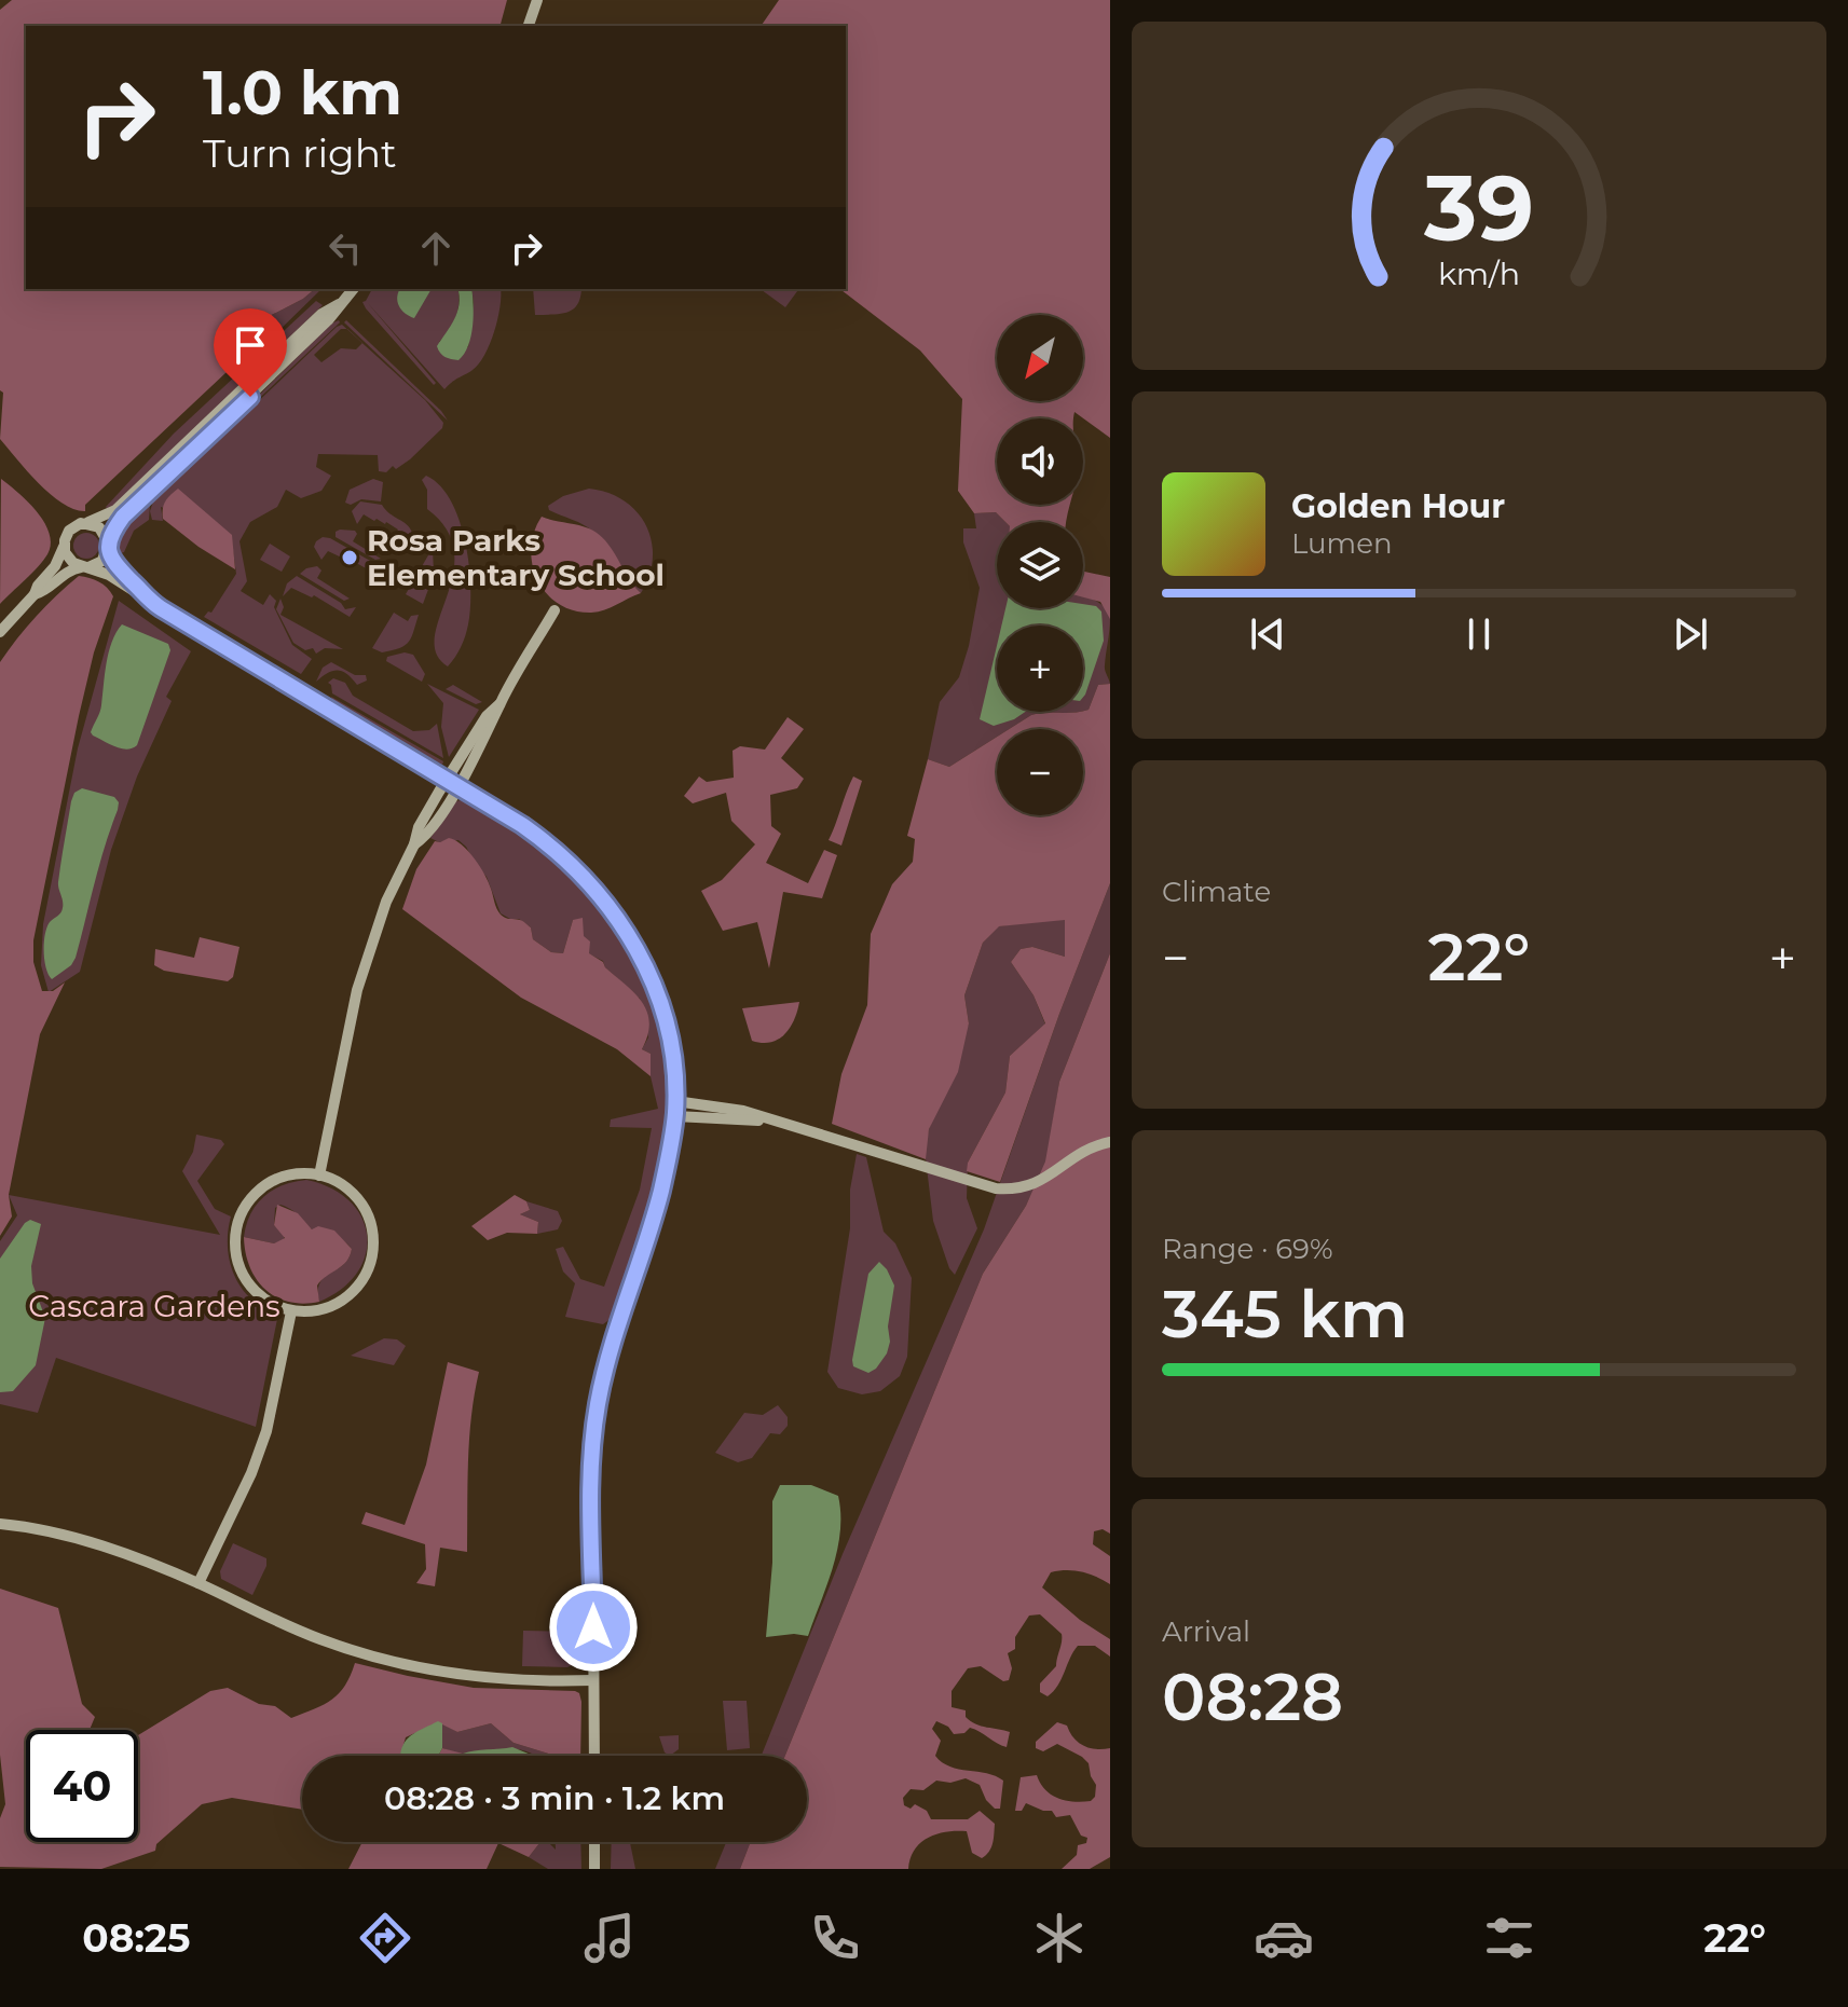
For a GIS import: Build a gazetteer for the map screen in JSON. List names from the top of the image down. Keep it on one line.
{"parks":["Cascara Gardens"],"places":["Rosa Parks Elementary School"],"north":"bottom left","page":{"turn":["1.0 km","Turn right"],"map_buttons":["+","−"],"song":["Golden Hour","Lumen"],"tile":["Climate",["Range · 69%","345 km"],["Arrival","08:28"]],"heat":["−","22°","+"],"limit":"40","trip":"08:28 · 3 min · 1.2 km","tabs":["08:25","22°"],"gauge":["39","km/h"]}}
